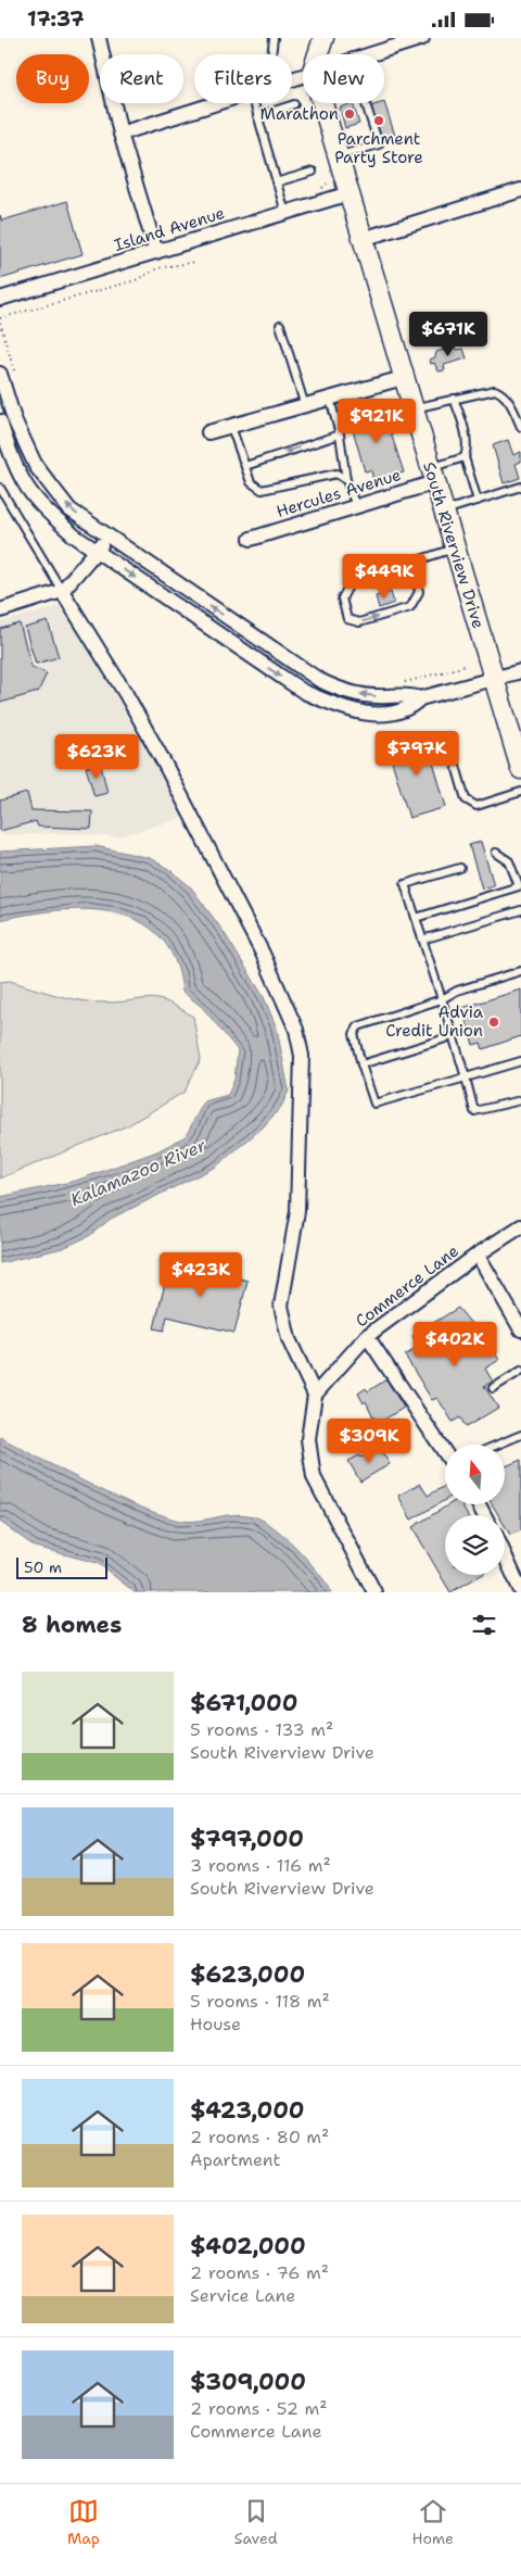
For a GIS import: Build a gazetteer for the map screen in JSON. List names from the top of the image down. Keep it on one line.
{"streets":{"street":["Island Avenue","Hercules Avenue","South Riverview Drive","Commerce Lane"]},"crossings":[["Island Avenue","South Riverview Drive"],["Hercules Avenue","South Riverview Drive"]],"water":["Kalamazoo River"],"places":["Marathon","Parchment Party Store","Advia Credit Union"],"scale_bar":"50 m","north":"top","page":{"status":"17:37","chip":["Buy","Rent","Filters","New"],"price":["$671K","$921K","$449K","$797K","$623K","$423K","$402K","$309K"],"scale":"50 m","heading":"8 homes","list":[{"name":"$671,000","note":"5 rooms · 133 m² · South Riverview Drive"},{"name":"$797,000","note":"3 rooms · 116 m² · South Riverview Drive"},{"name":"$623,000","note":"5 rooms · 118 m² · House"},{"name":"$423,000","note":"2 rooms · 80 m² · Apartment"},{"name":"$402,000","note":"2 rooms · 76 m² · Service Lane"},{"name":"$309,000","note":"2 rooms · 52 m² · Commerce Lane"}],"tabs":["Map","Saved","Home"]}}
